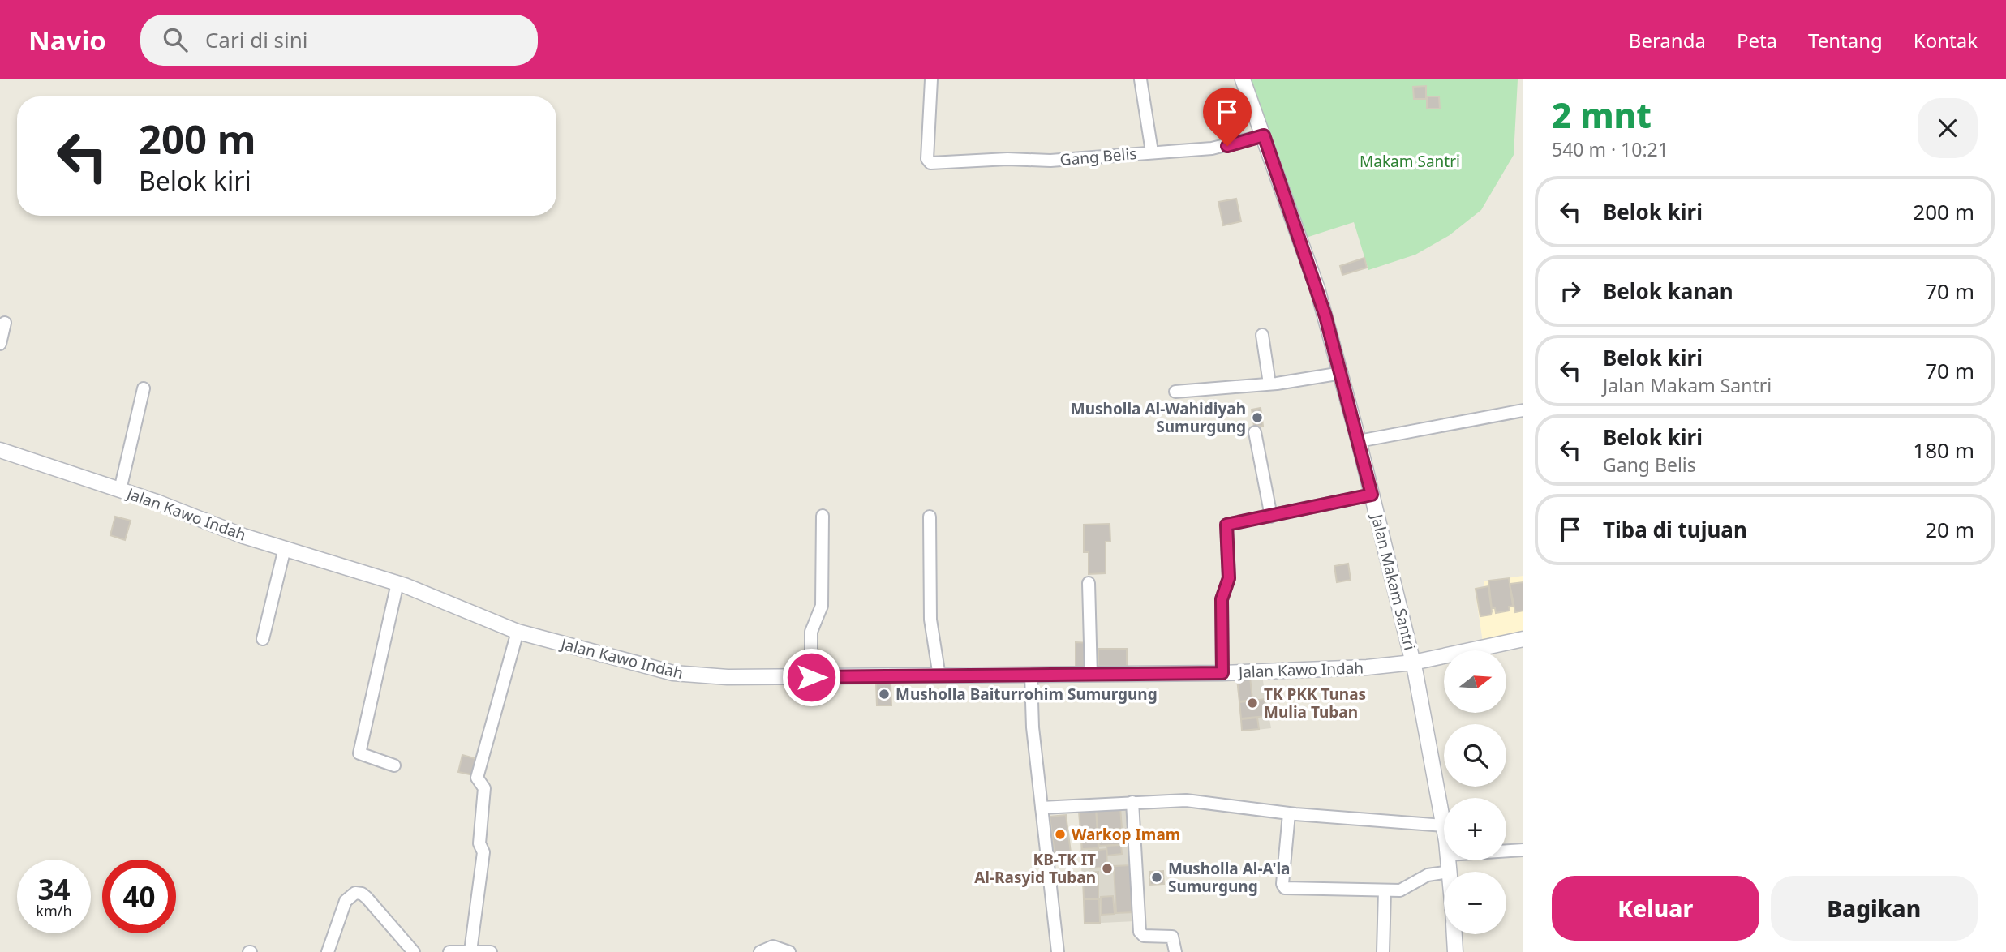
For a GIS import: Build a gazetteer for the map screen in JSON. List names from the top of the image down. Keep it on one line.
{"streets":{"street":["Gang Belis","Jalan Kawo Indah","Jalan Makam Santri"]},"crossings":[["Gang Belis","Jalan Makam Santri"],["Jalan Kawo Indah","Jalan Makam Santri"]],"parks":["Makam Santri"],"places":["Musholla Al-Wahidiyah Sumurgung","Musholla Baiturrohim Sumurgung","TK PKK Tunas Mulia Tuban","Warkop Imam","KB-TK IT Al-Rasyid Tuban","Musholla Al-A'la Sumurgung"],"north":"right","page":{"header":"Navio","search":"Cari di sini","nav":["Beranda","Peta","Tentang","Kontak"],"heading":["2 mnt","540 m · 10:21"],"turn":["200 m","Belok kiri"],"list":[{"name":"Belok kiri","value":"200 m"},{"name":"Belok kanan","value":"70 m"},{"name":"Belok kiri","note":"Jalan Makam Santri","value":"70 m"},{"name":"Belok kiri","note":"Gang Belis","value":"180 m"},{"name":"Tiba di tujuan","value":"20 m"}],"map_buttons":["+","−"],"speed":"34 km/h","limit":"40","buttons":["Keluar","Bagikan"]}}
